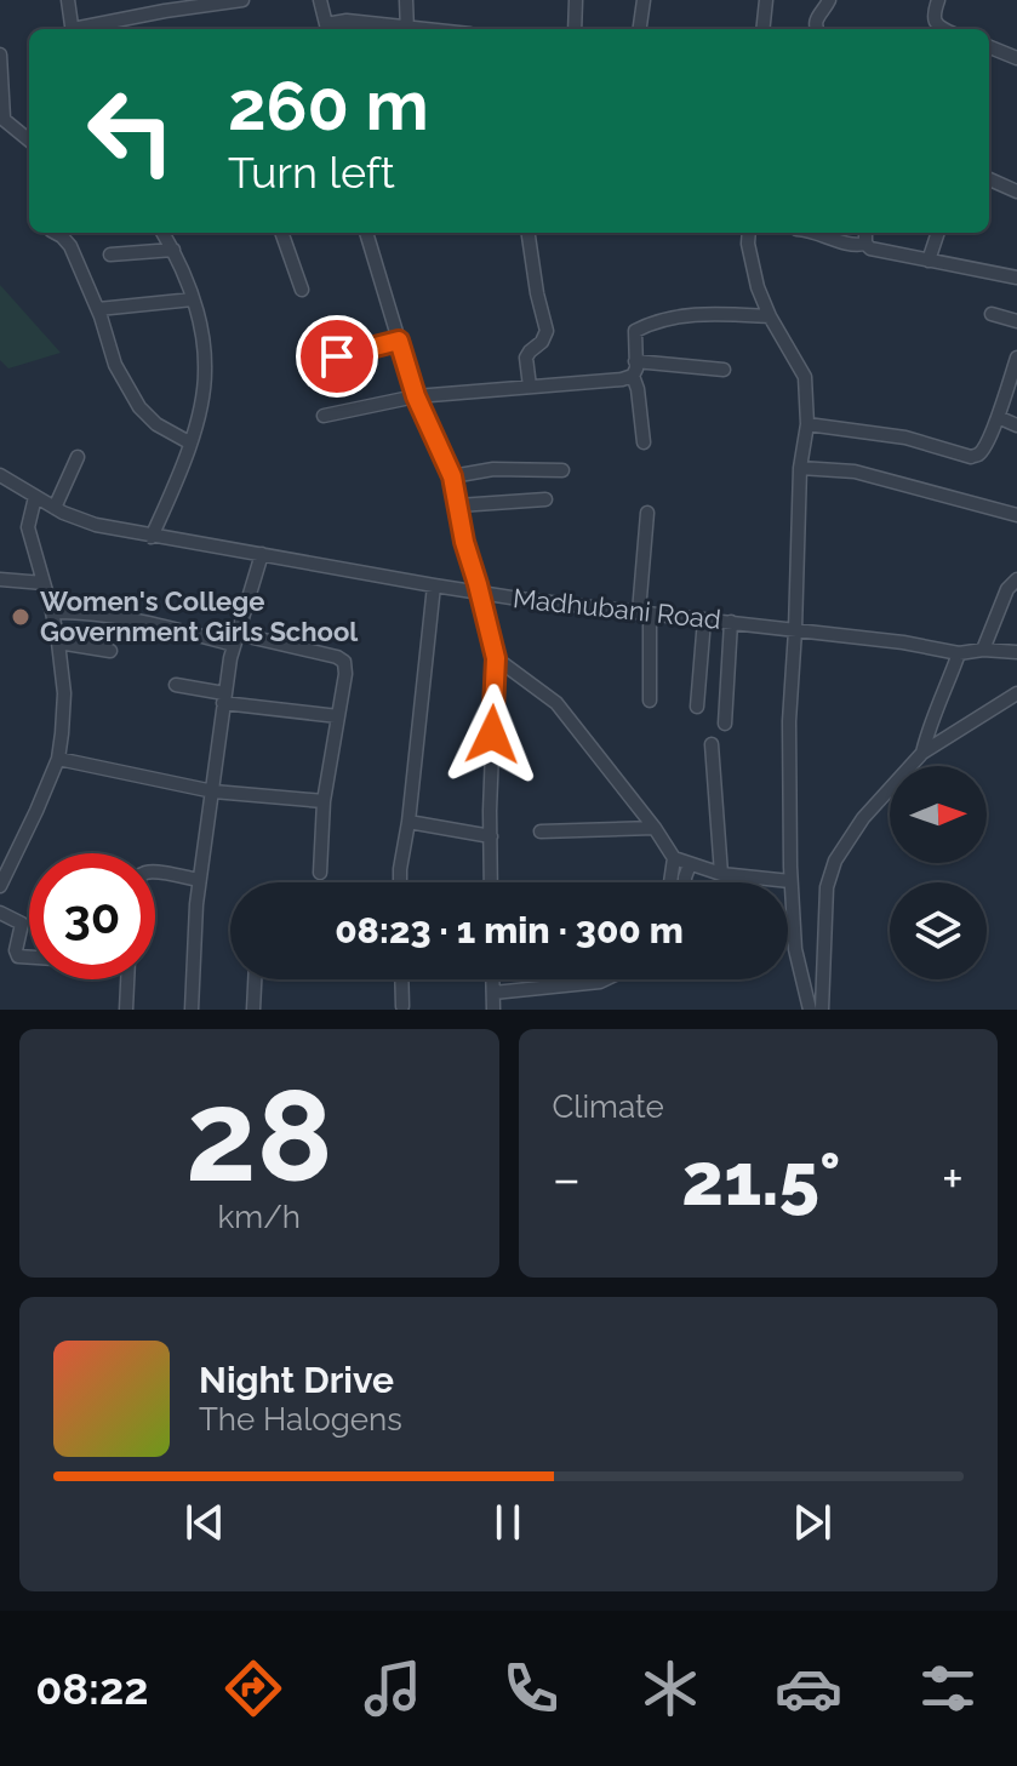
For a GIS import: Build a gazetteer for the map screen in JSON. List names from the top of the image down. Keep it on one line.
{"streets":{"street":["Madhubani Road"]},"places":["Women's College Government Girls School"],"north":"right","page":{"turn":["260 m","Turn left"],"limit":"30","trip":"08:23 · 1 min · 300 m","tile":[["28","km/h"],"Climate"],"heat":["−","21.5°","+"],"song":["Night Drive","The Halogens"],"tabs":"08:22"}}
